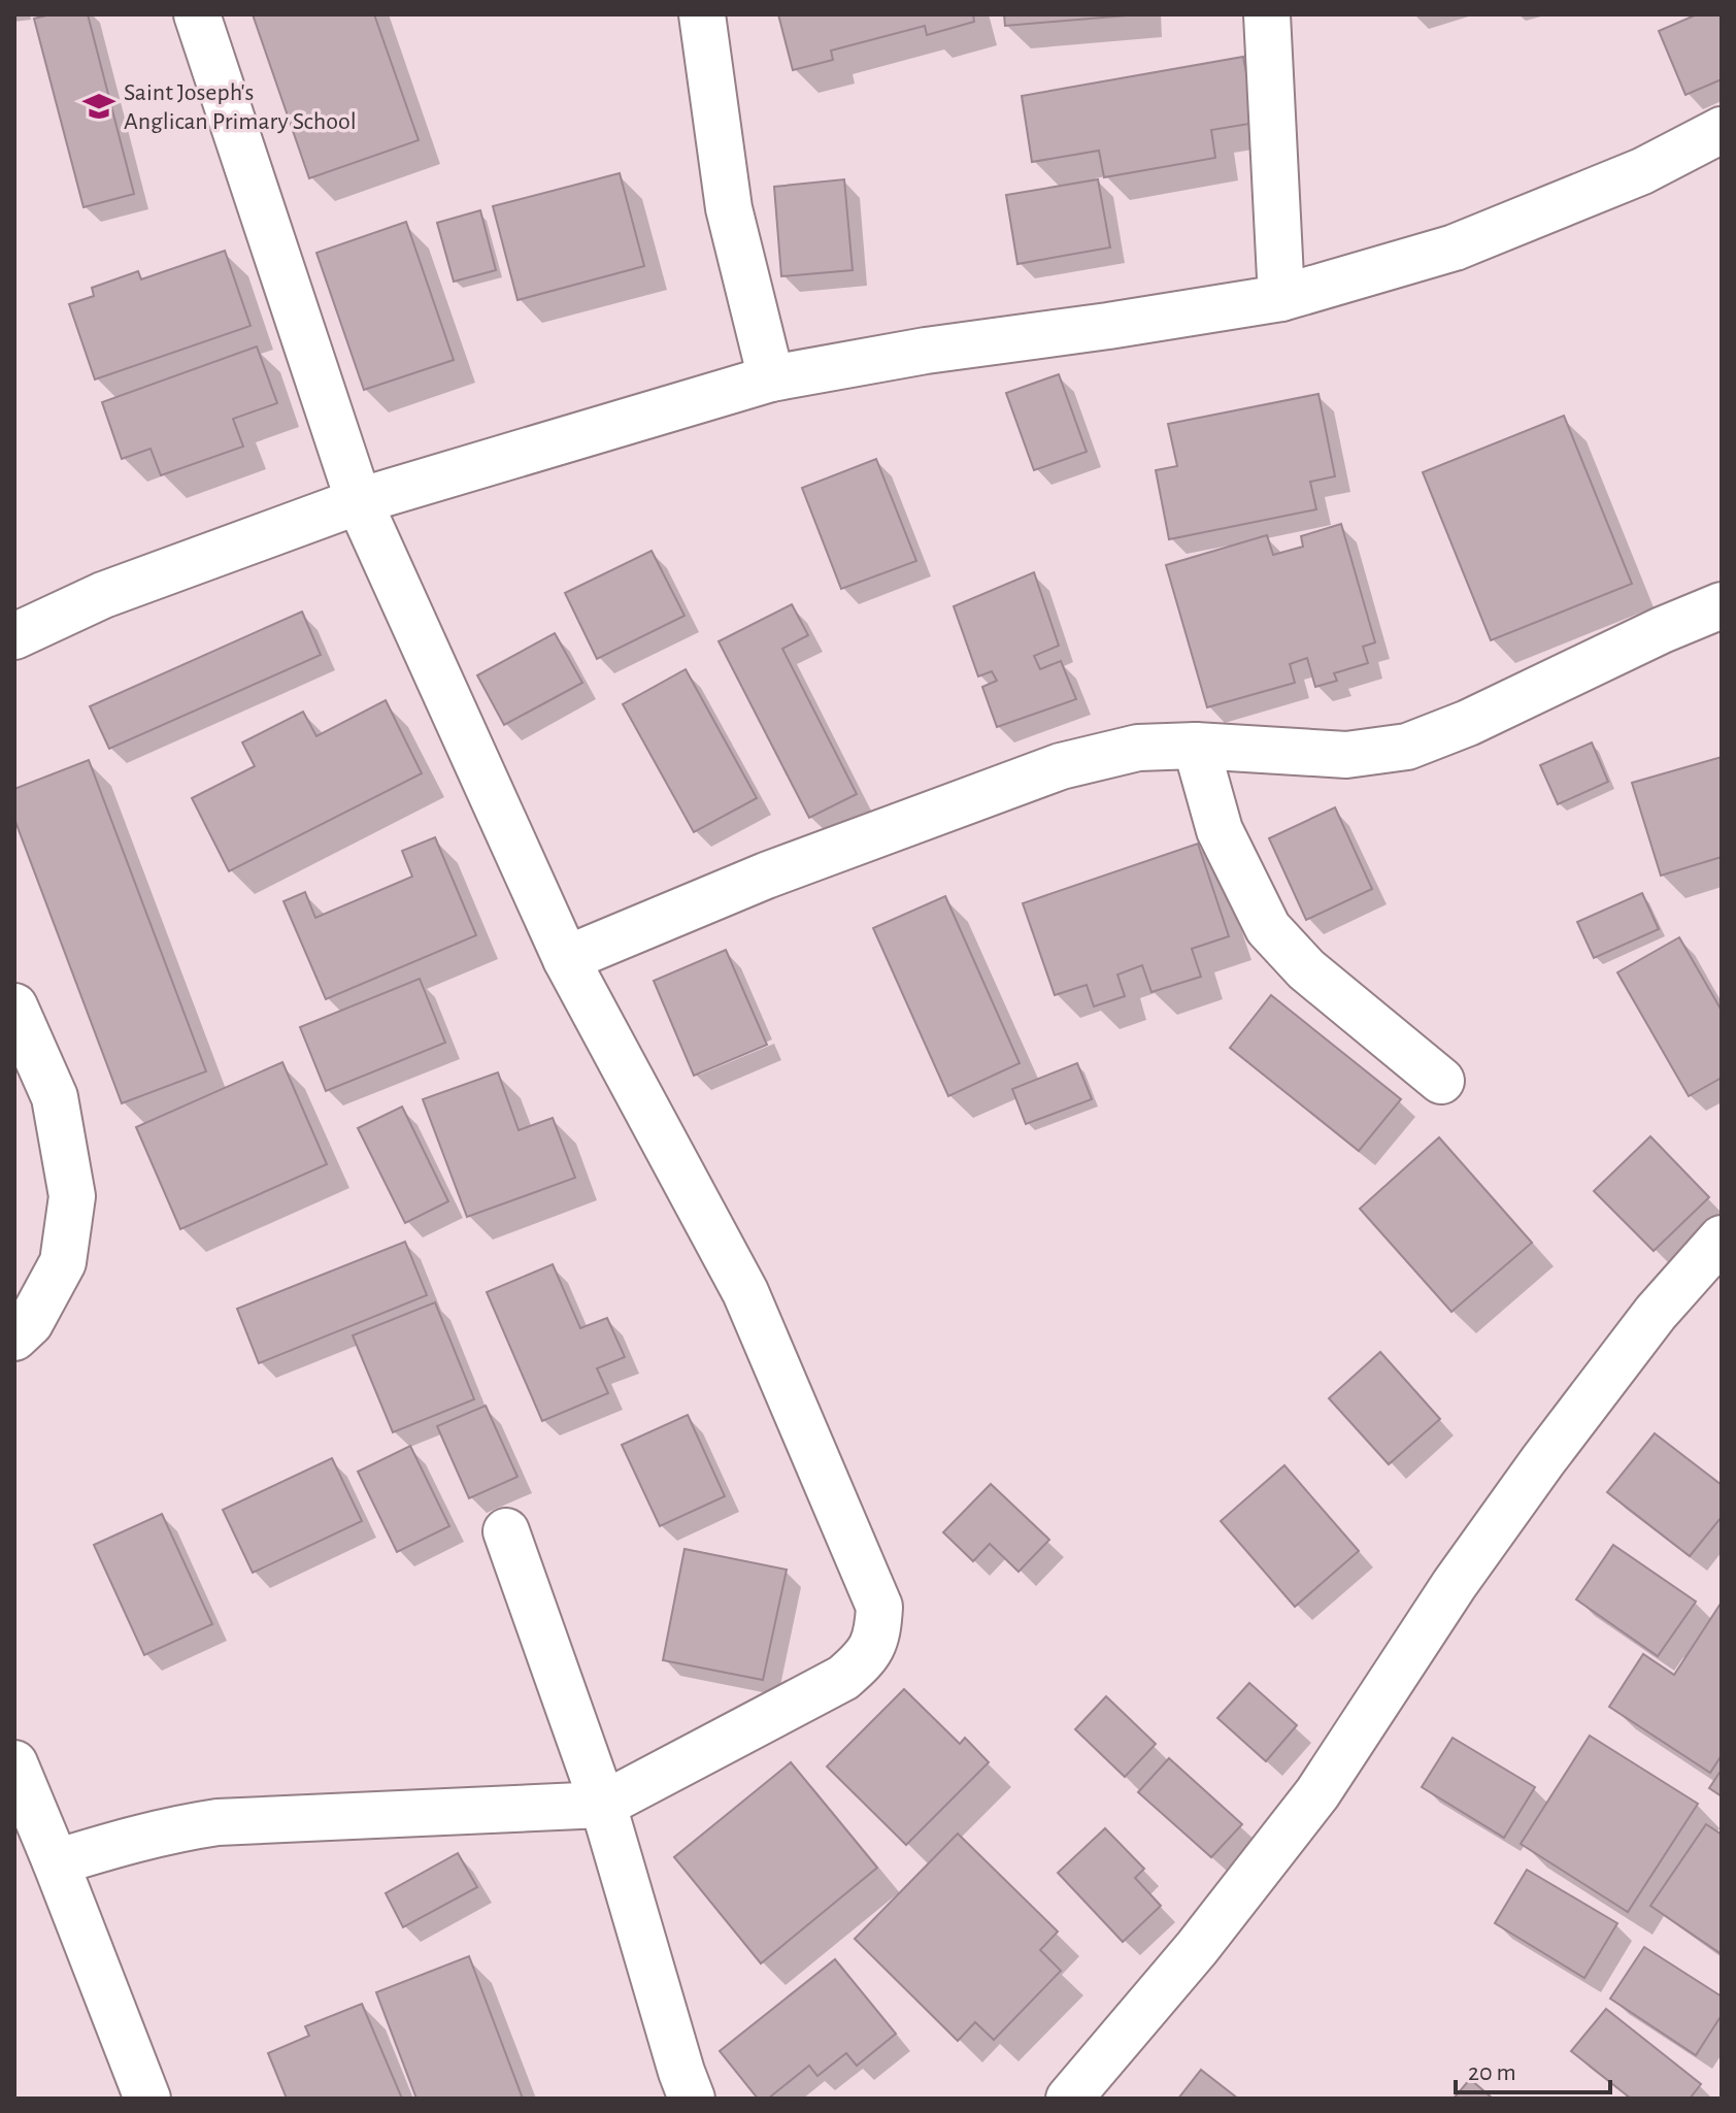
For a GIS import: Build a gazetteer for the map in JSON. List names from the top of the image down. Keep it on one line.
{"places":{"school or university":["Saint Joseph's Anglican Primary School"]},"scale_bar":"20 m"}
